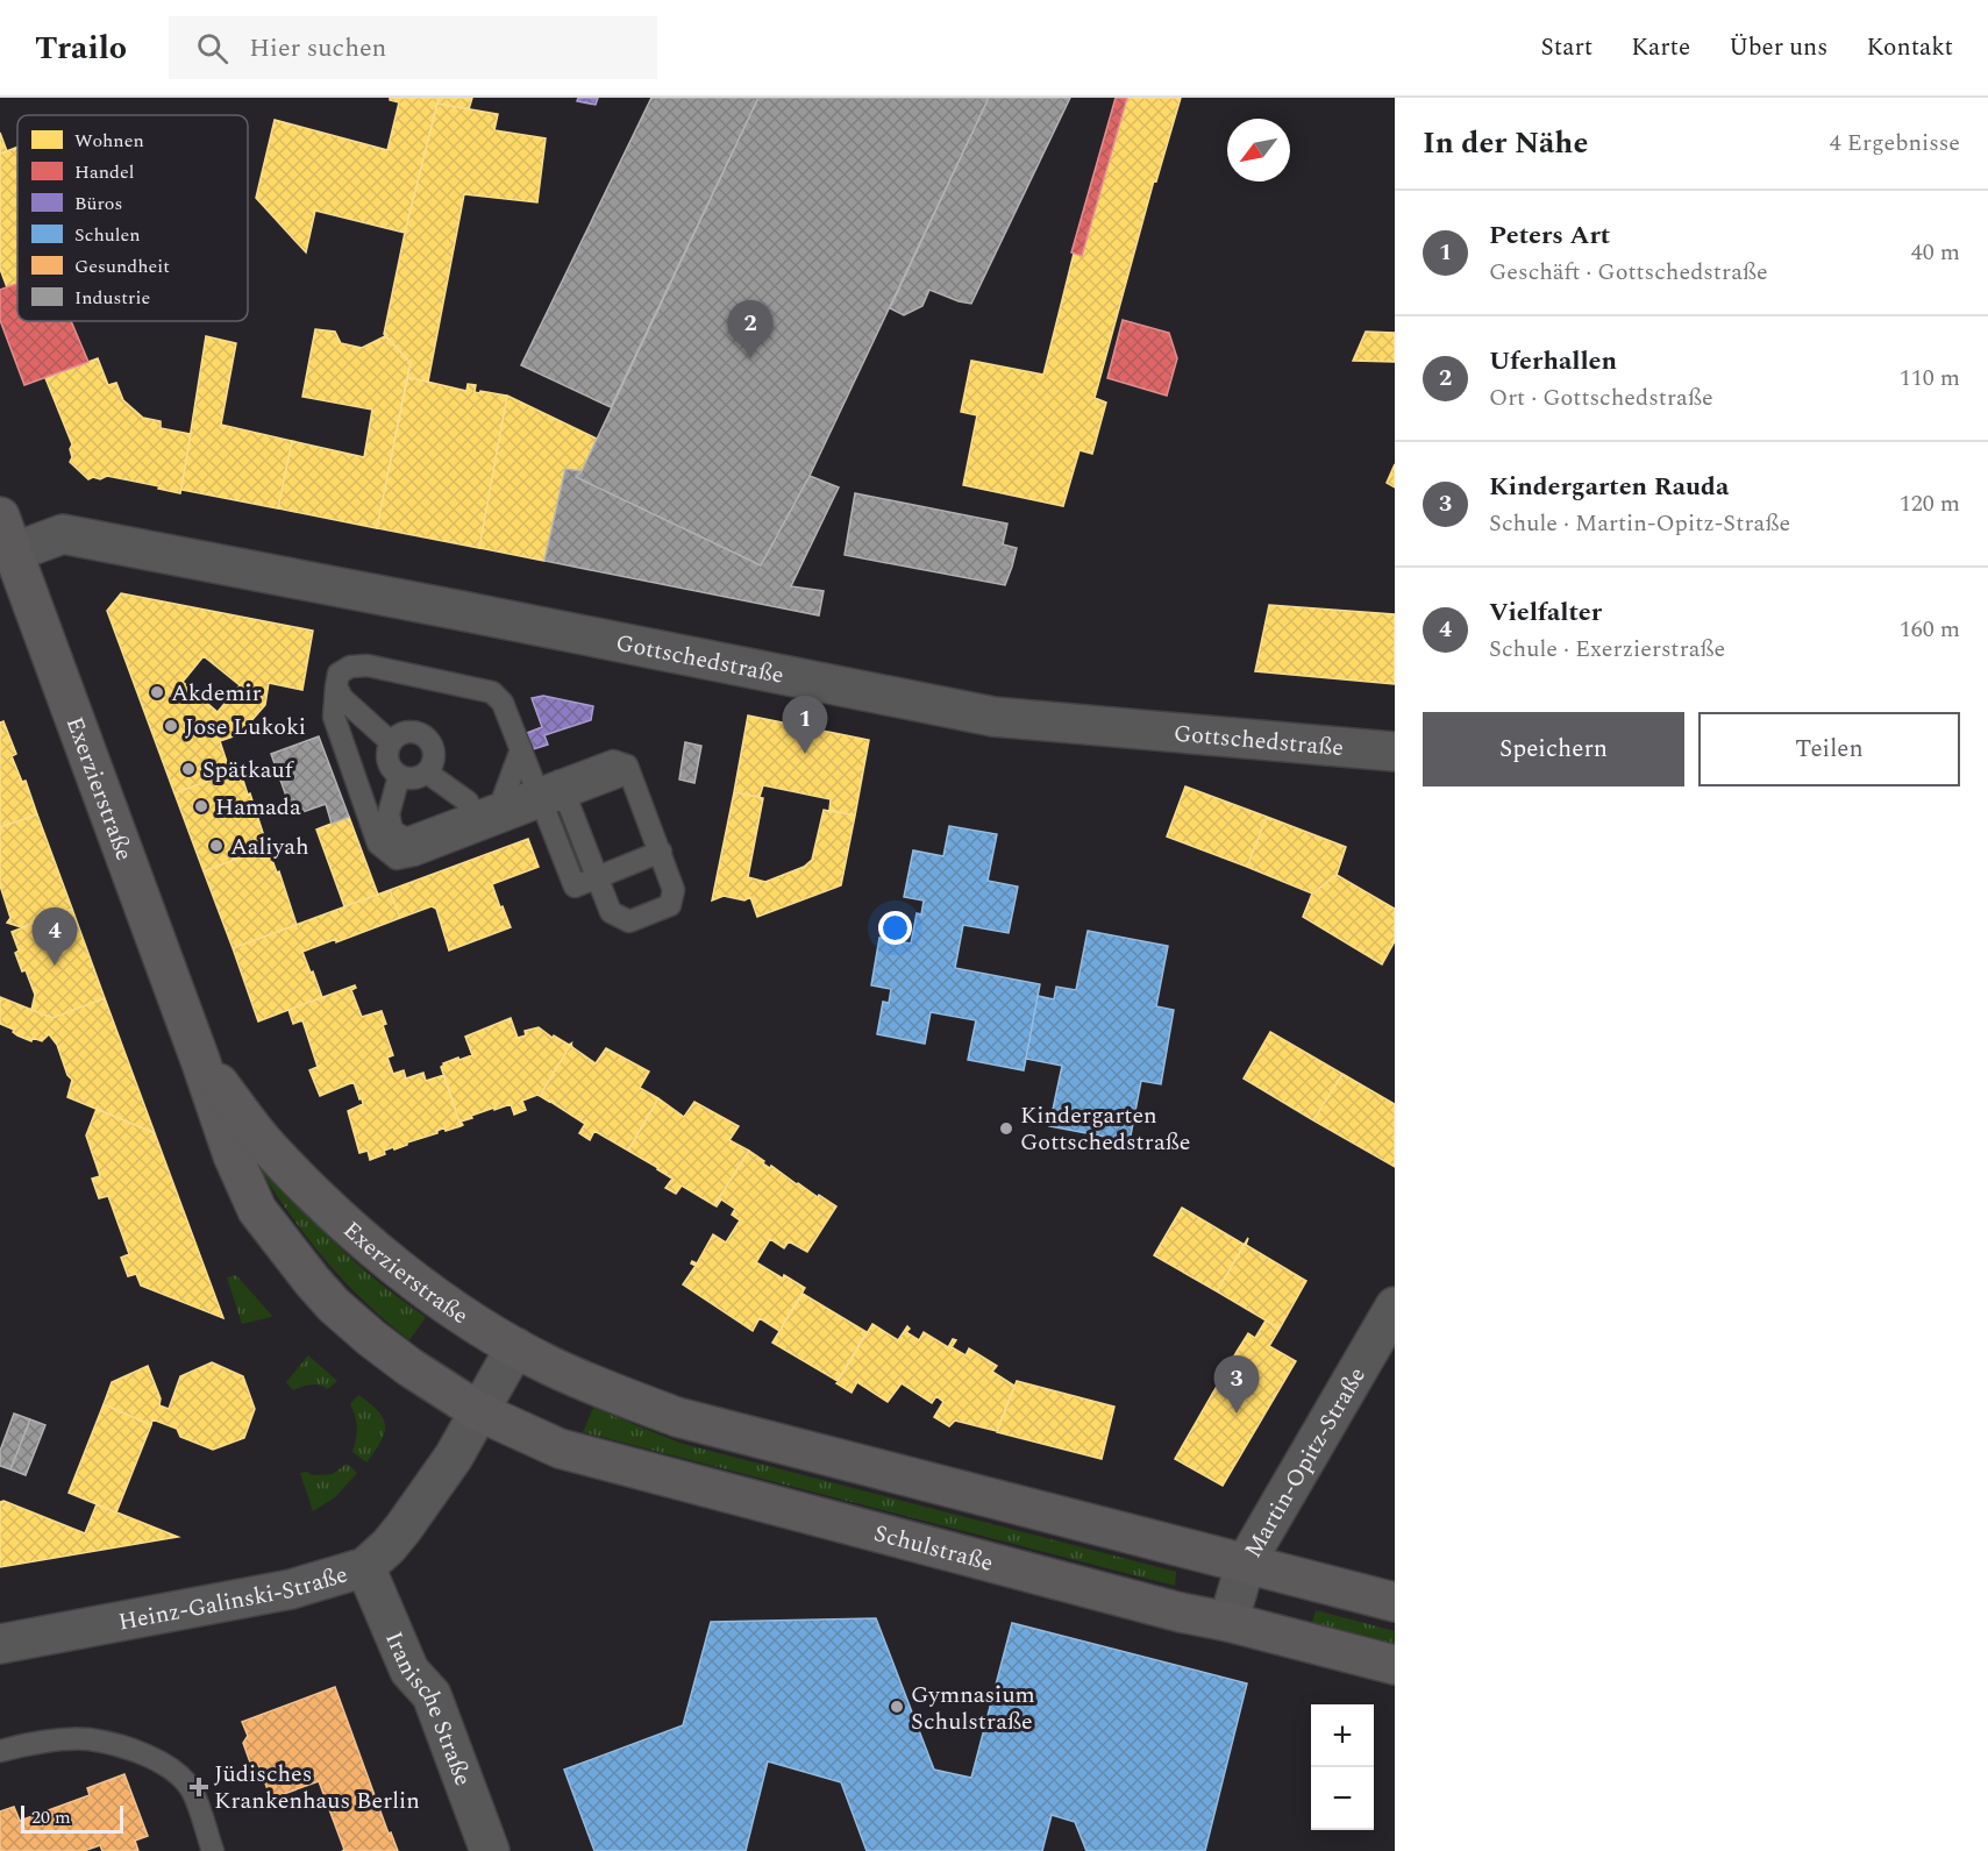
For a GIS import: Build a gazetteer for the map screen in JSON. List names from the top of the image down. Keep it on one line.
{"streets":{"main road":["Exerzierstraße","Schulstraße"],"street":["Gottschedstraße","Martin-Opitz-Straße","Heinz-Galinski-Straße","Iranische Straße"]},"crossings":[["Gottschedstraße","Exerzierstraße"],["Exerzierstraße","Martin-Opitz-Straße"],["Exerzierstraße","Schulstraße"],["Exerzierstraße","Heinz-Galinski-Straße"],["Martin-Opitz-Straße","Schulstraße"],["Schulstraße","Heinz-Galinski-Straße"],["Heinz-Galinski-Straße","Iranische Straße"]],"places":{"other":["Akdemir","Jose Lukoki","Spätkauf","Hamada","Aaliyah","Kindergarten Gottschedstraße","Gymnasium Schulstraße"],"health":["Jüdisches Krankenhaus Berlin"]},"legend":["Wohnen","Handel","Büros","Schulen","Gesundheit","Industrie"],"scale_bar":"20 m","north":"bottom left","page":{"header":"Trailo","search":"Hier suchen","nav":["Start","Karte","Über uns","Kontakt"],"heading":["In der Nähe","4 Ergebnisse"],"list":[{"mark":"1","name":"Peters Art","note":"Geschäft · Gottschedstraße","value":"40 m"},{"mark":"2","name":"Uferhallen","note":"Ort · Gottschedstraße","value":"110 m"},{"mark":"3","name":"Kindergarten Rauda","note":"Schule · Martin-Opitz-Straße","value":"120 m"},{"mark":"4","name":"Vielfalter","note":"Schule · Exerzierstraße","value":"160 m"}],"pins":["2","1","4","3"],"buttons":["Speichern","Teilen"],"map_buttons":["+","−"],"scale":"20 m"}}
